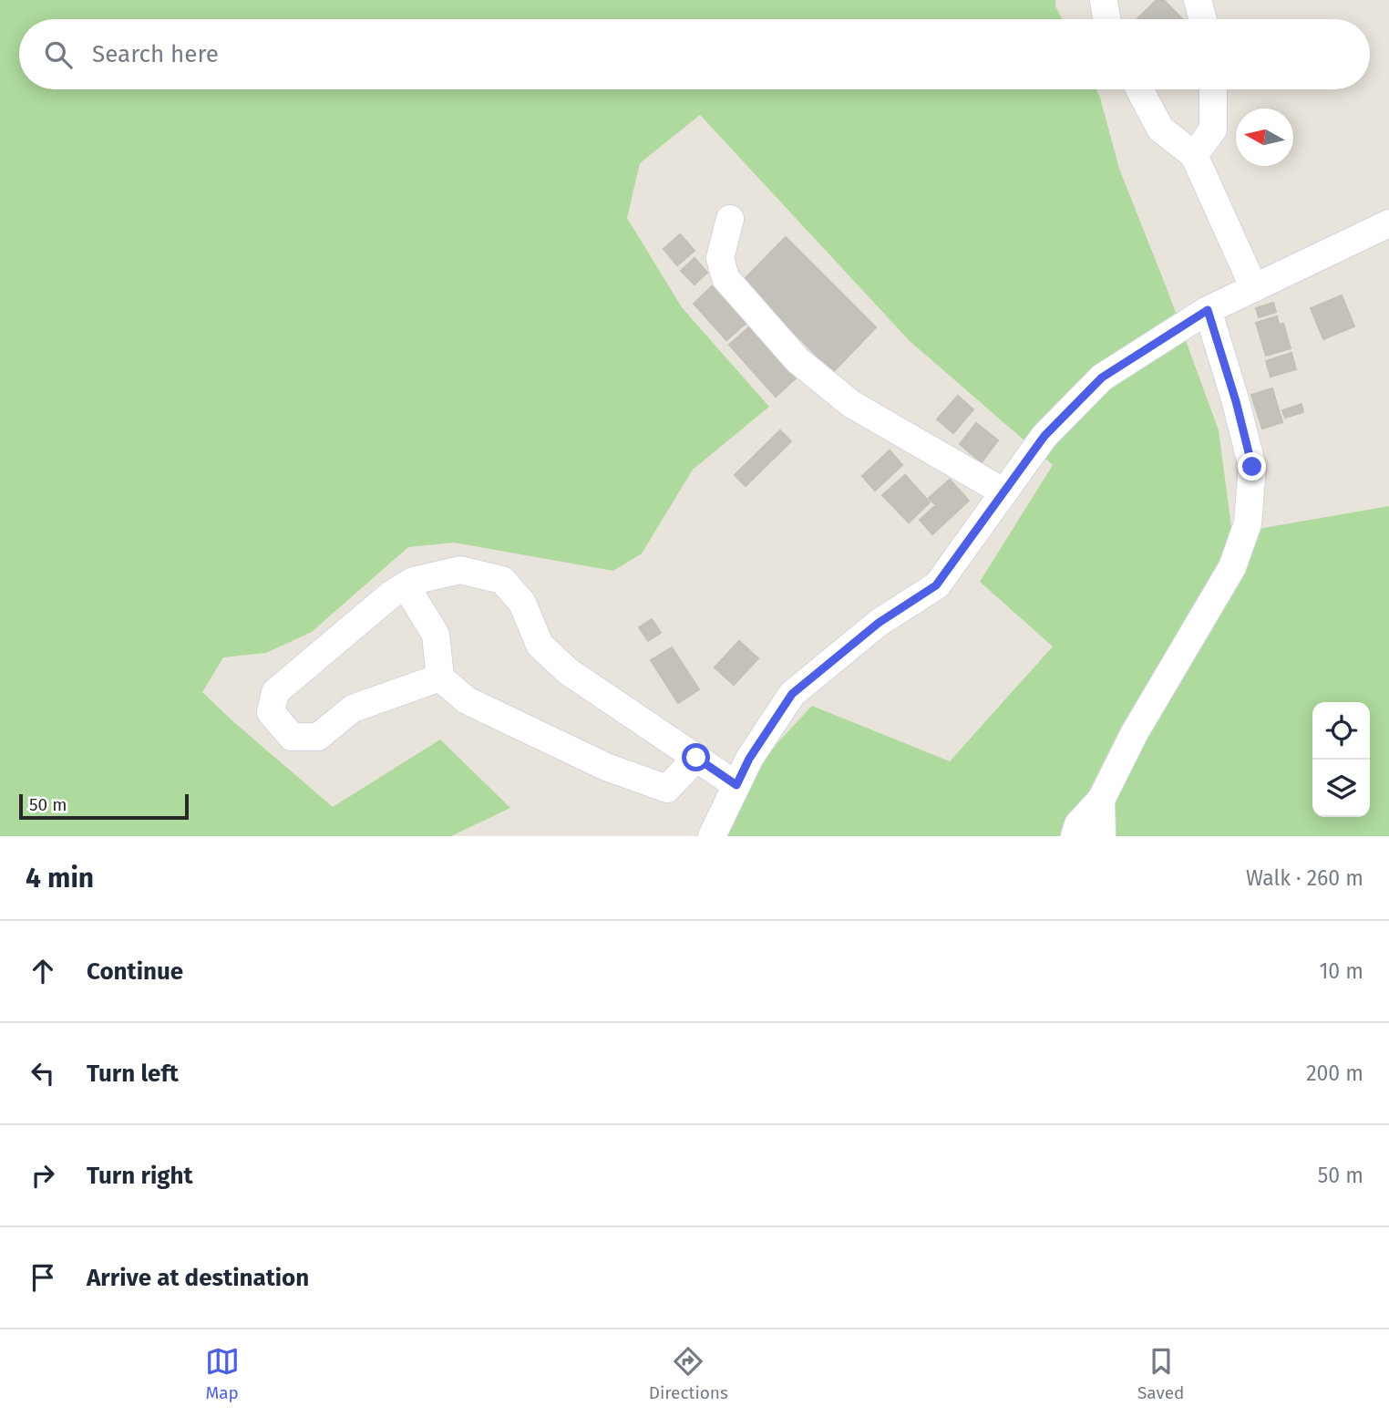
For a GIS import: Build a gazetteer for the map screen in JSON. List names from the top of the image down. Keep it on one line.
{"scale_bar":"50 m","north":"left","page":{"search":"Search here","scale":"50 m","heading":["4 min","Walk · 260 m"],"list":[["Continue","10 m"],["Turn left","200 m"],["Turn right","50 m"],"Arrive at destination"],"nav":["Map","Directions","Saved"]}}
